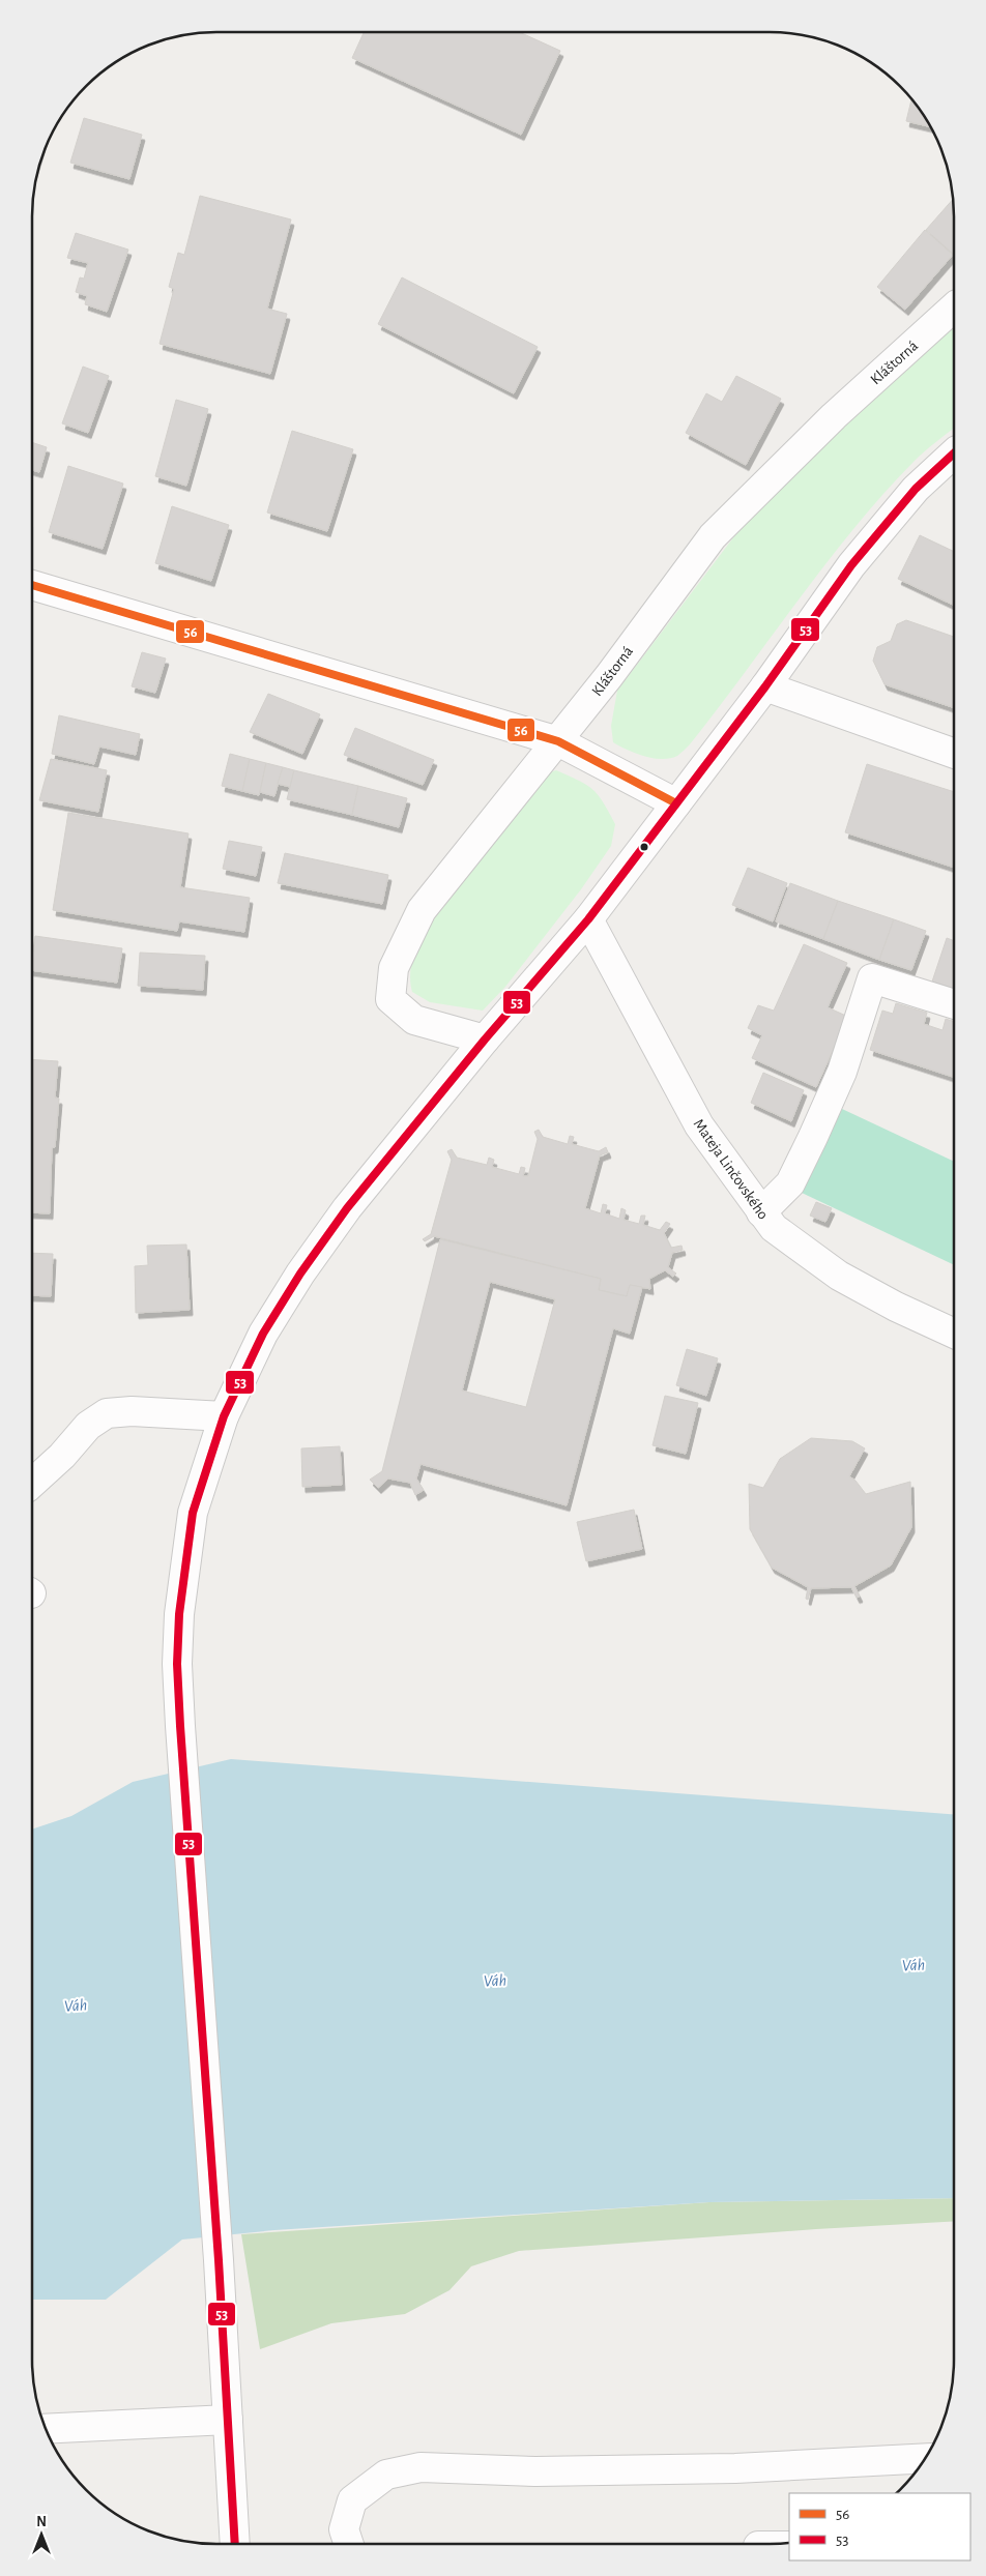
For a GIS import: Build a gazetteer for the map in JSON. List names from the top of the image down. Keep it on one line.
{"streets":{"street":["Kláštorná","Mateja Linčovského"]},"water":["Váh"],"lines":["transit line 53","transit line 56"],"legend":["56","53"],"north":"top"}
